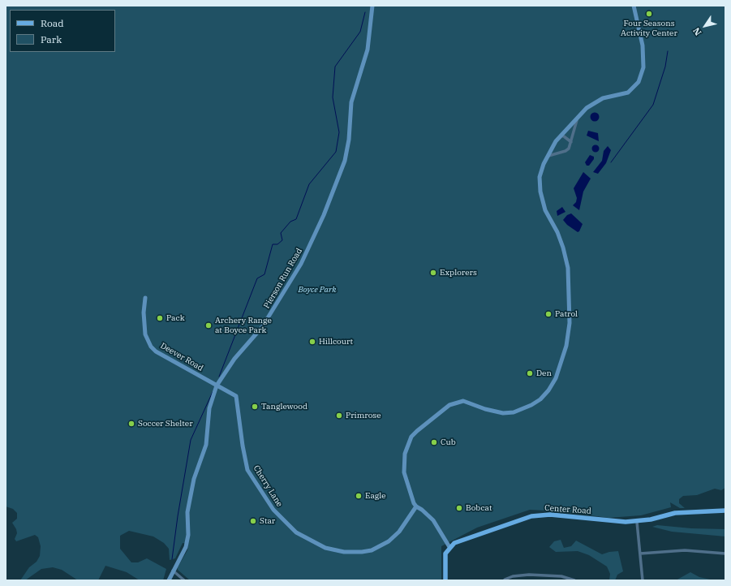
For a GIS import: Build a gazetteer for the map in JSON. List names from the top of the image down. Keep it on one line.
{"streets":{"main road":["Center Road"],"street":["Pierson Run Road","Deever Road","Cherry Lane"]},"crossings":[["Pierson Run Road","Deever Road"],["Pierson Run Road","Cherry Lane"],["Deever Road","Cherry Lane"]],"parks":["Boyce Park"],"places":["Four Seasons Activity Center","Explorers","Patrol","Pack","Archery Range at Boyce Park","Hillcourt","Den","Tanglewood","Primrose","Soccer Shelter","Cub","Eagle","Bobcat","Star"],"legend":["Road","Park"],"north":"bottom left"}
